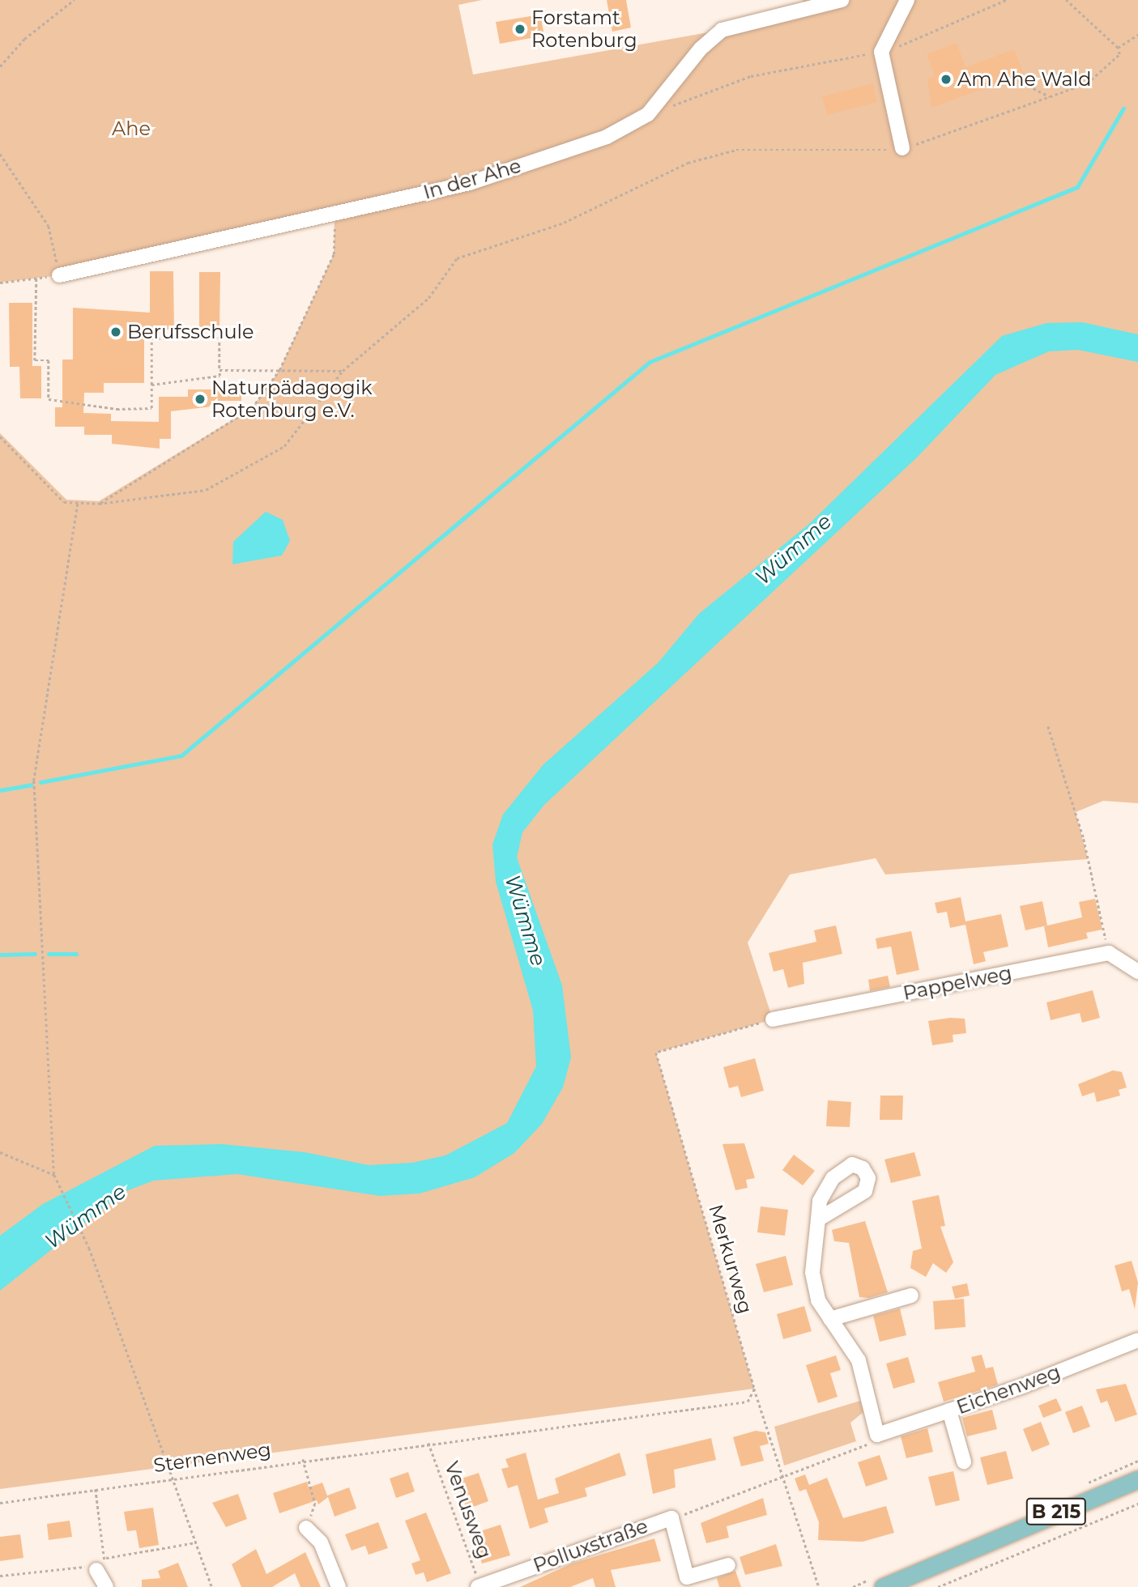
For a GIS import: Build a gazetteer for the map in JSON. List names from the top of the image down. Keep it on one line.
{"streets":{"main road":["B 215"],"street":["In der Ahe","Pappelweg","Eichenweg","Polluxstraße"],"path":["Merkurweg","Sternenweg","Venusweg"]},"crossings":[["Pappelweg","Merkurweg"],["Merkurweg","Sternenweg"],["Merkurweg","Polluxstraße"],["Sternenweg","Venusweg"],["Venusweg","Polluxstraße"]],"water":["Wümme"],"parks":["Ahe"],"places":["Forstamt Rotenburg","Am Ahe Wald","Berufsschule","Naturpädagogik Rotenburg e.V."]}
